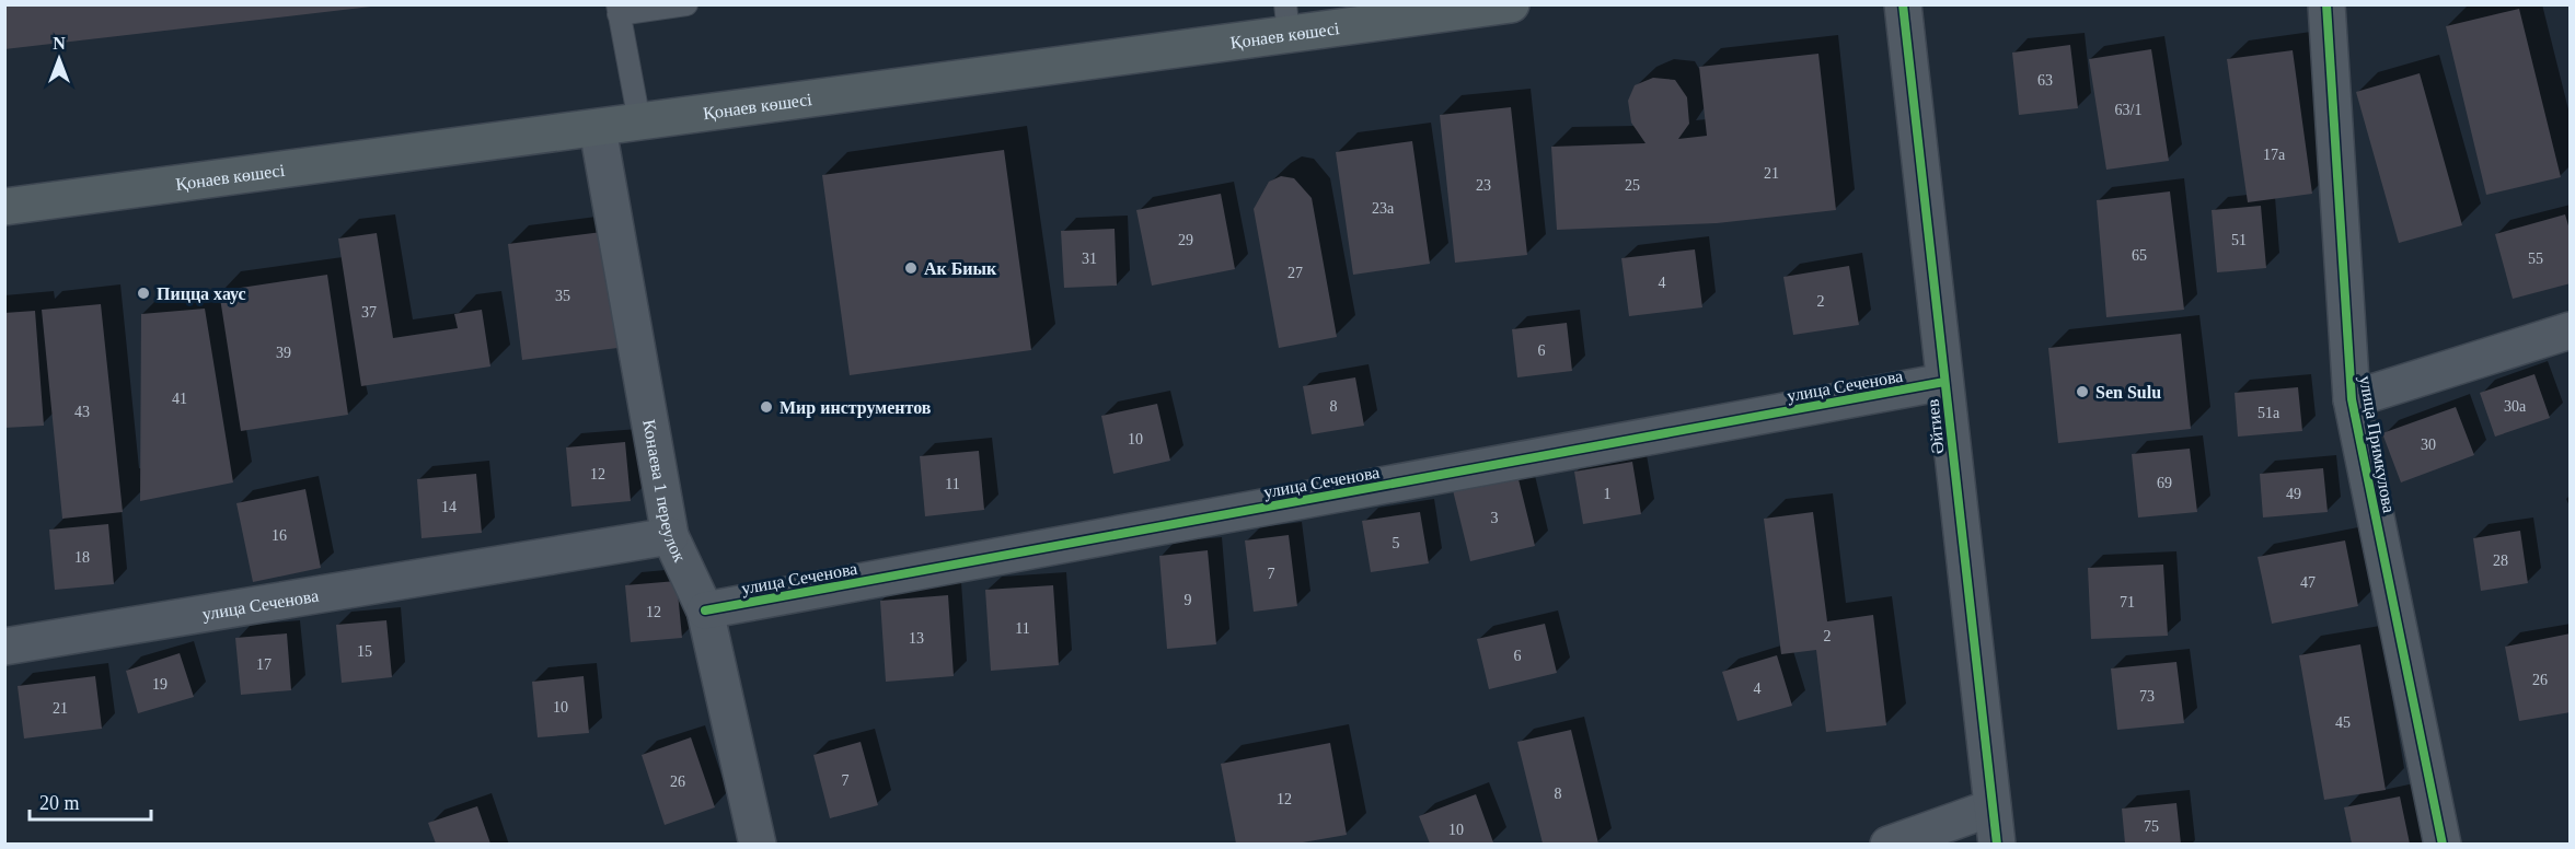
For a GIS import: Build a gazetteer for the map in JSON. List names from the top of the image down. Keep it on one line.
{"streets":{"main road":["Қонаев көшесі"],"street":["улица Сеченова","Әйтиев","улица Примкулова","Конаева 1 переулок"]},"crossings":[["Қонаев көшесі","Конаева 1 переулок"],["улица Сеченова","Әйтиев"],["улица Сеченова","Конаева 1 переулок"]],"places":["Ак Биык","Пицца хаус","Sen Sulu","Мир инструментов"],"house_numbers":["63","63/1","17а","21","23","25","23а","29","51","65","31","55","27","4","35","2","37","6","39","41","8","30а","43","51а","10","30","12","69","11","1","49","14","3","16","5","18","28","7","47","9","71","12","11","2","13","15","6","17","26","19","4","73","10","21","45","7","26","8","12","75","10"],"scale_bar":"20 m","north":"top"}
